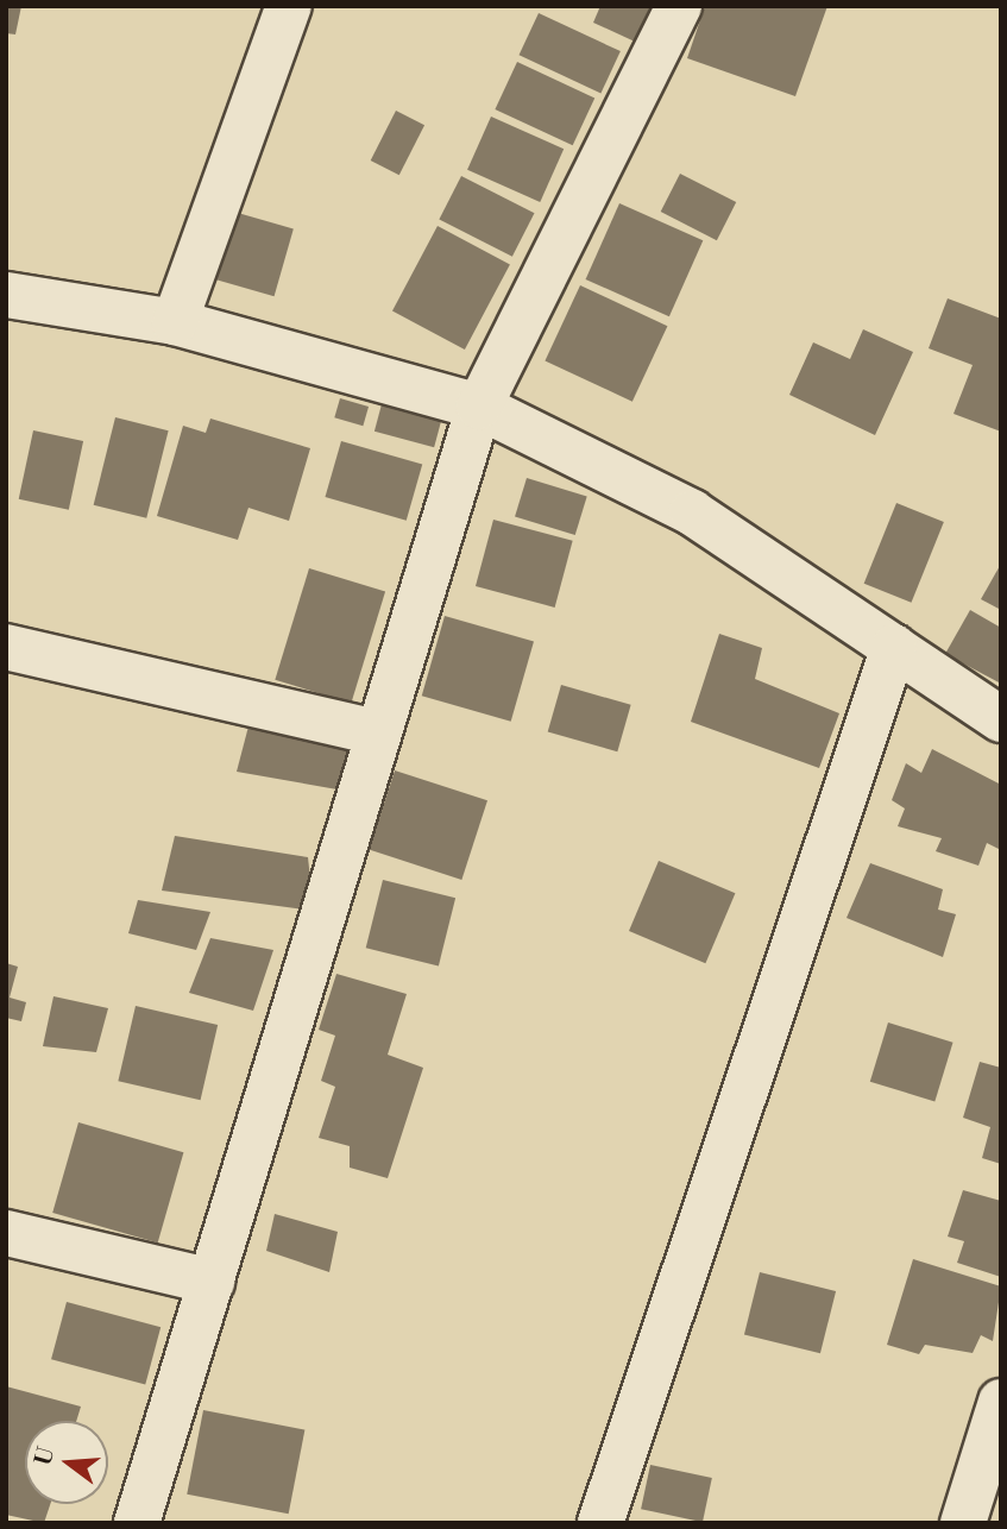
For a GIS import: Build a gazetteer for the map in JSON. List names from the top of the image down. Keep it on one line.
{"north":"left"}
